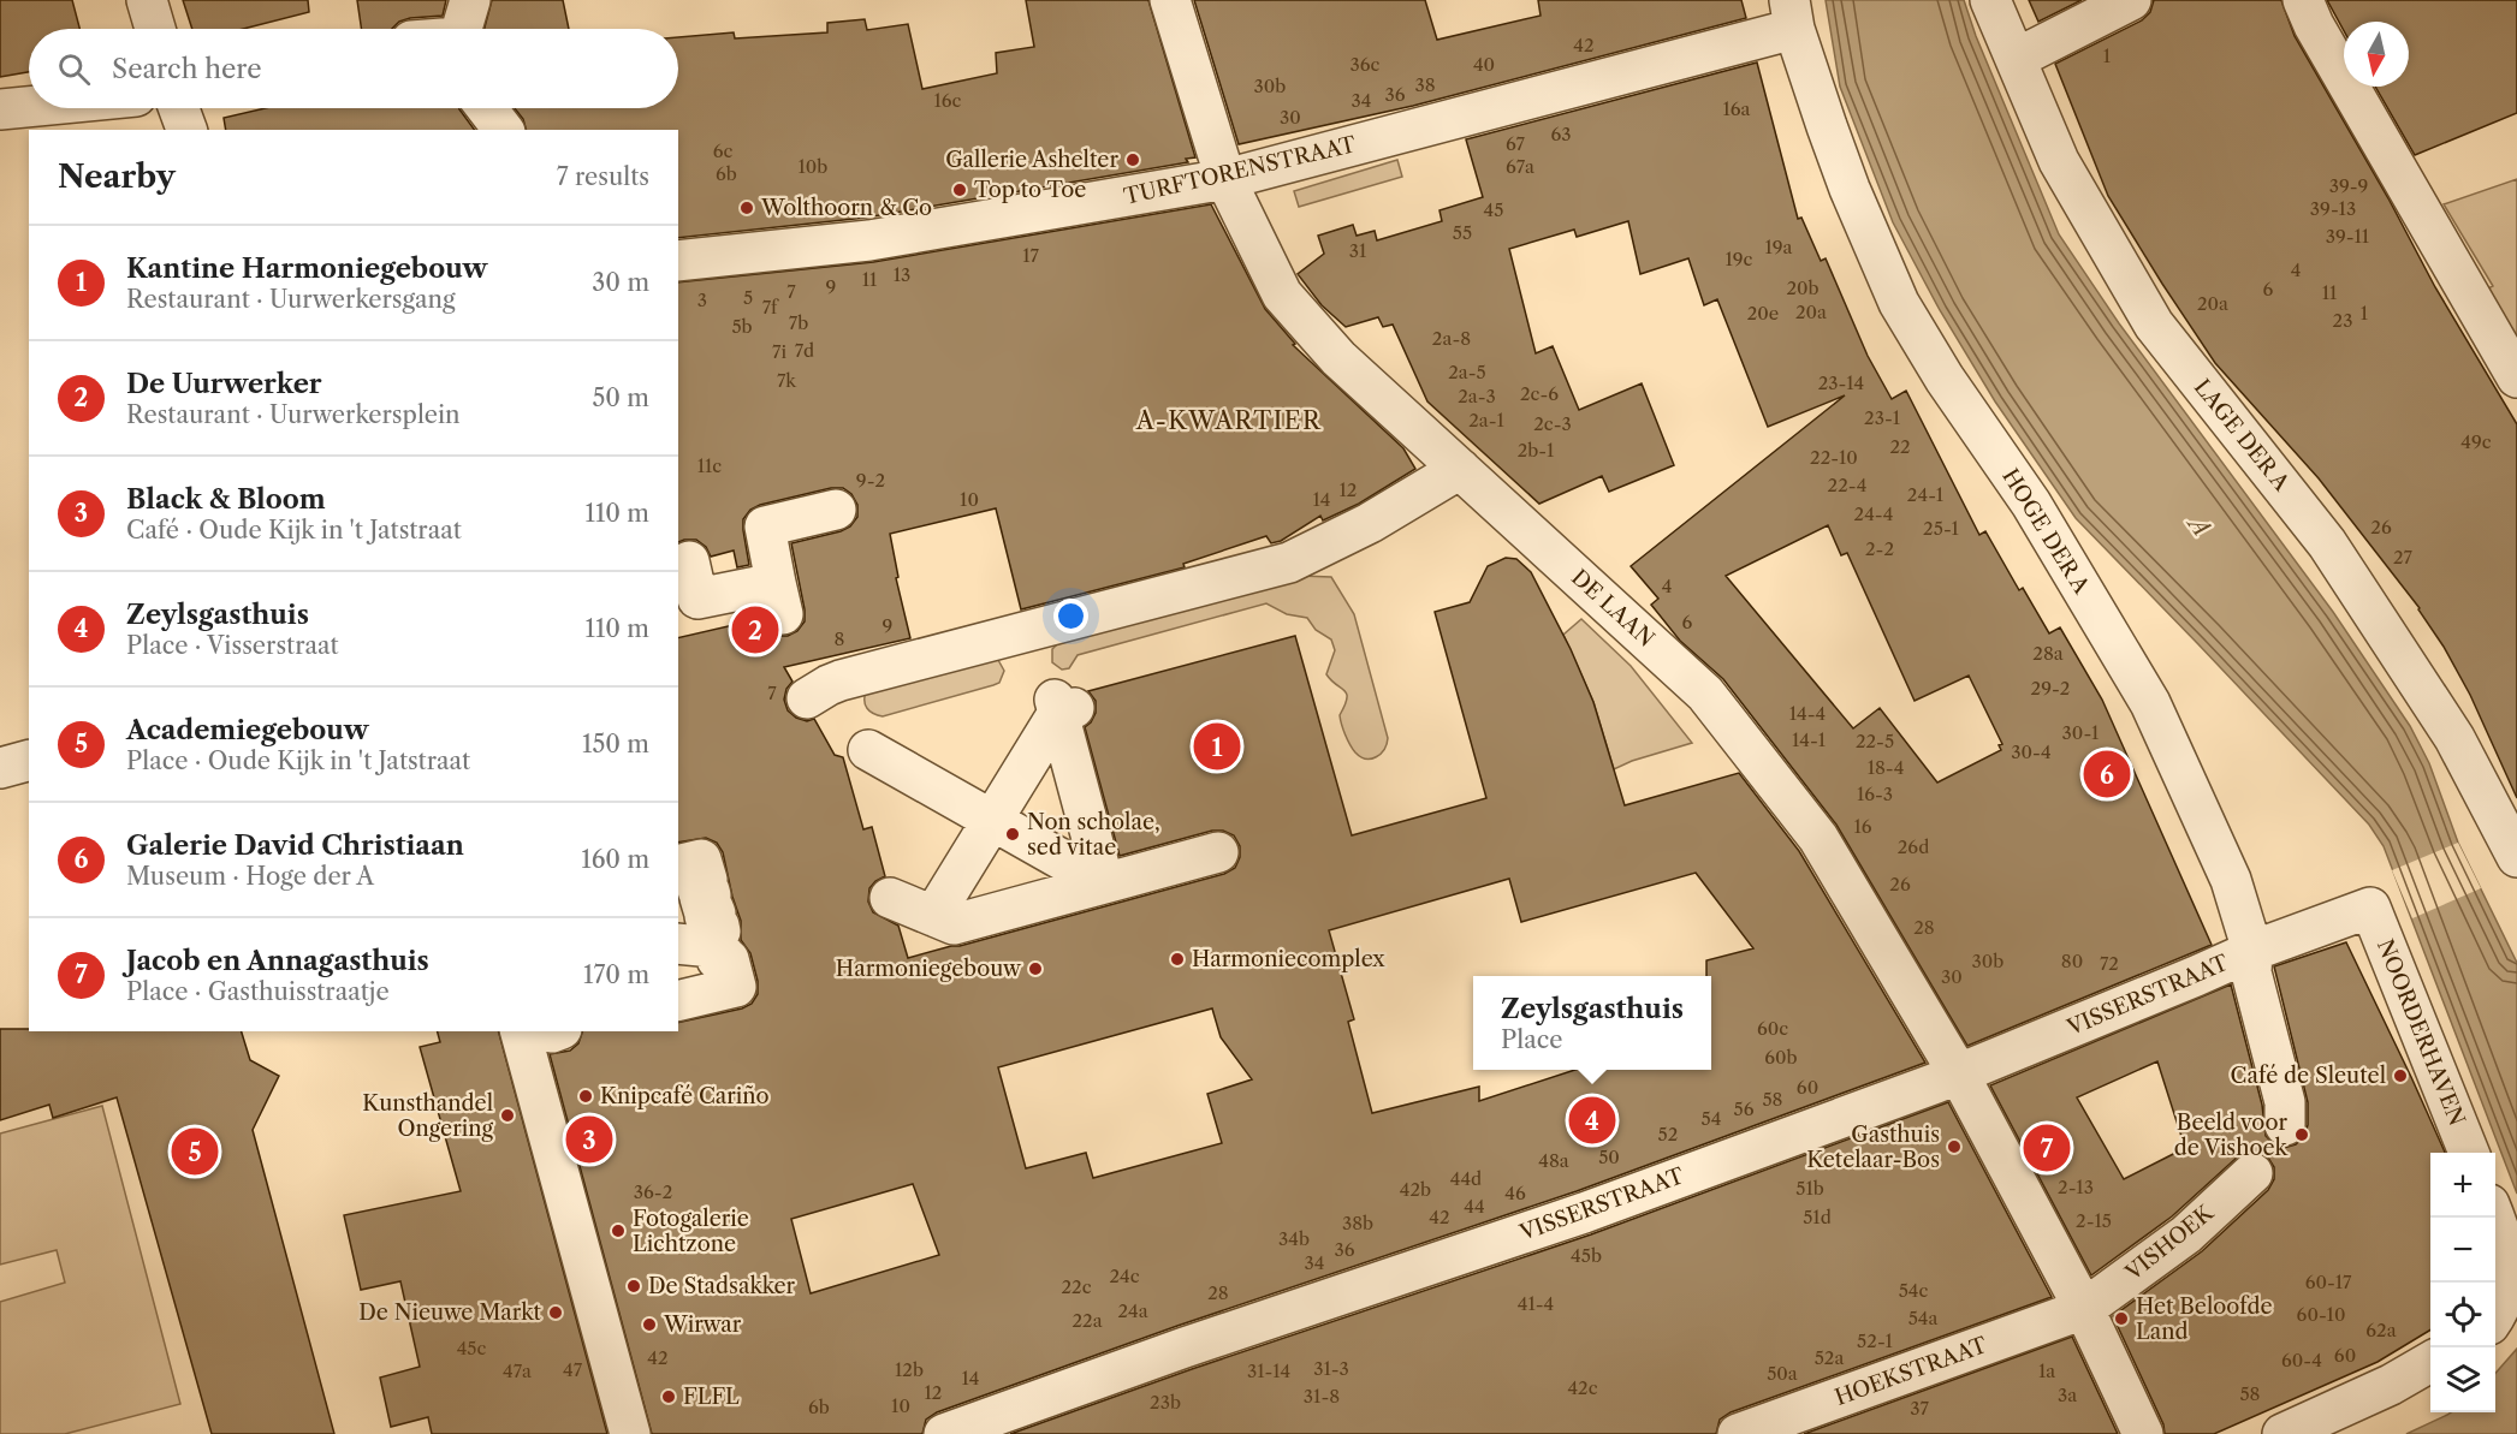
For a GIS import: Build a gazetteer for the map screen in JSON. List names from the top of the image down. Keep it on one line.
{"streets":{"street":["TURFTORENSTRAAT","LAGE DER A","HOGE DER A","DE LAAN","VISSERSTRAAT","NOORDERHAVEN","VISHOEK","HOEKSTRAAT"]},"crossings":[["TURFTORENSTRAAT","HOGE DER A"],["TURFTORENSTRAAT","DE LAAN"],["HOGE DER A","VISSERSTRAAT"],["HOGE DER A","NOORDERHAVEN"],["DE LAAN","VISSERSTRAAT"],["DE LAAN","VISHOEK"],["DE LAAN","HOEKSTRAAT"],["VISSERSTRAAT","NOORDERHAVEN"],["VISHOEK","HOEKSTRAAT"]],"districts":["A-KWARTIER"],"water":["A"],"places":["Gallerie Ashelter","Top to Toe","Wolthoorn & Co","Non scholae, sed vitae","Harmoniecomplex","Harmoniegebouw","Café de Sleutel","Knipcafé Cariño","Kunsthandel Ongering","Beeld voor de Vishoek","Gasthuis Ketelaar-Bos","Fotogalerie Lichtzone","De Stadsakker","De Nieuwe Markt","Het Beloofde Land","Wirwar","FLFL"],"house_numbers":["42","1","36c","40","38","30b","36","16c","34","16a","30","63","67","6c","10b","67a","6b","39-9","39-13","45","55","39-11","19a","31","17","19c","4","13","11","9","20b","6","7","11","5","3","20a","7f","20a","20e","1","23","7b","5b","2a-8","7d","7i","2a-5","7k","23-14","2c-6","2a-3","23-1","2a-1","2c-3","49c","22","2b-1","22-10","11c","9-2","22-4","12","24-1","10","14","24-4","26","25-1","2-2","27","4","6","9","8","28a","29-2","7","14-4","30-1","14-1","22-5","30-4","18-4","16-3","16","26d","26","28","30b","80","72","30","60c","60b","60","58","56","54","52","50","48a","44d","2-13","51b","42b","36-2","46","44","42","51d","2-15","38b","34b","36","45b","34","24c","60-17","22c","54c","28","41-4","24a","60-10","54a","22a","62a","52-1","45c","60","42","52a","60-4","31-3","47","12b","47a","31-14","1a","50a","14","42c","12","58","3a","31-8","23b","10","6b","37"],"north":"bottom","page":{"search":"Search here","heading":["Nearby","7 results"],"list":[{"mark":"1","name":"Kantine Harmoniegebouw","note":"Restaurant · Uurwerkersgang","value":"30 m"},{"mark":"2","name":"De Uurwerker","note":"Restaurant · Uurwerkersplein","value":"50 m"},{"mark":"3","name":"Black & Bloom","note":"Café · Oude Kijk in 't Jatstraat","value":"110 m"},{"mark":"4","name":"Zeylsgasthuis","note":"Place · Visserstraat","value":"110 m"},{"mark":"5","name":"Academiegebouw","note":"Place · Oude Kijk in 't Jatstraat","value":"150 m"},{"mark":"6","name":"Galerie David Christiaan","note":"Museum · Hoge der A","value":"160 m"},{"mark":"7","name":"Jacob en Annagasthuis","note":"Place · Gasthuisstraatje","value":"170 m"}],"pins":["2","1","6","4","3","7","5"],"popup":["Zeylsgasthuis","Place"],"map_buttons":["+","−"]}}
